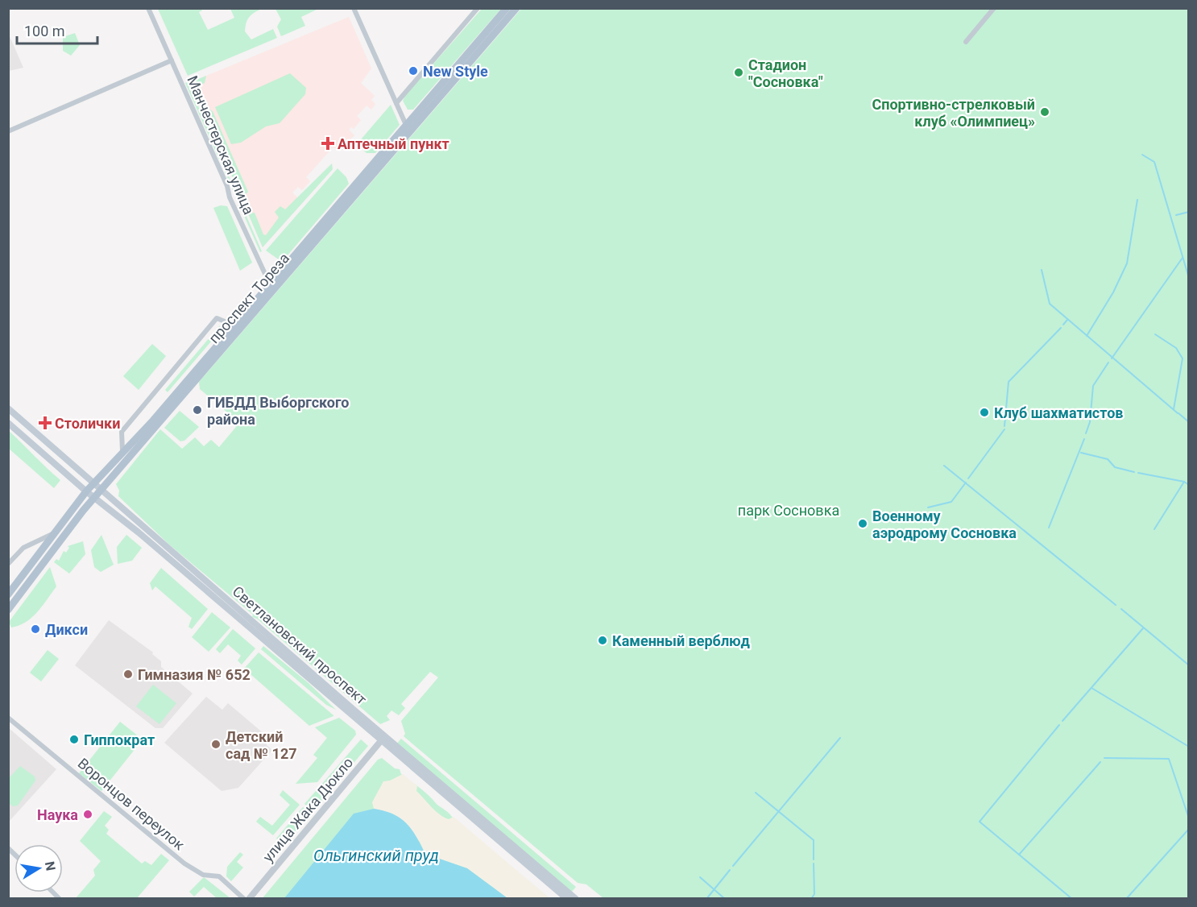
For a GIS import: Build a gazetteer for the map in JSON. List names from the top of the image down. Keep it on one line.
{"streets":{"main road":["проспект Тореза","Светлановский проспект"],"street":["Манчестерская улица","Воронцов переулок","улица Жака Дюкло"]},"crossings":[["Манчестерская улица","проспект Тореза"],["проспект Тореза","Светлановский проспект"],["Светлановский проспект","улица Жака Дюкло"]],"water":["Ольгинский пруд"],"parks":["парк Сосновка"],"places":{"other":["New Style","Стадион \"Сосновка\"","Спортивно-стрелковый клуб «Олимпиец»","ГИБДД Выборгского района","Клуб шахматистов","Военному аэродрому Сосновка","Дикси","Каменный верблюд","Гимназия № 652","Гиппократ","Детский сад № 127","Наука"],"health":["Аптечный пункт","Столички"]},"scale_bar":"100 m","north":"right"}
